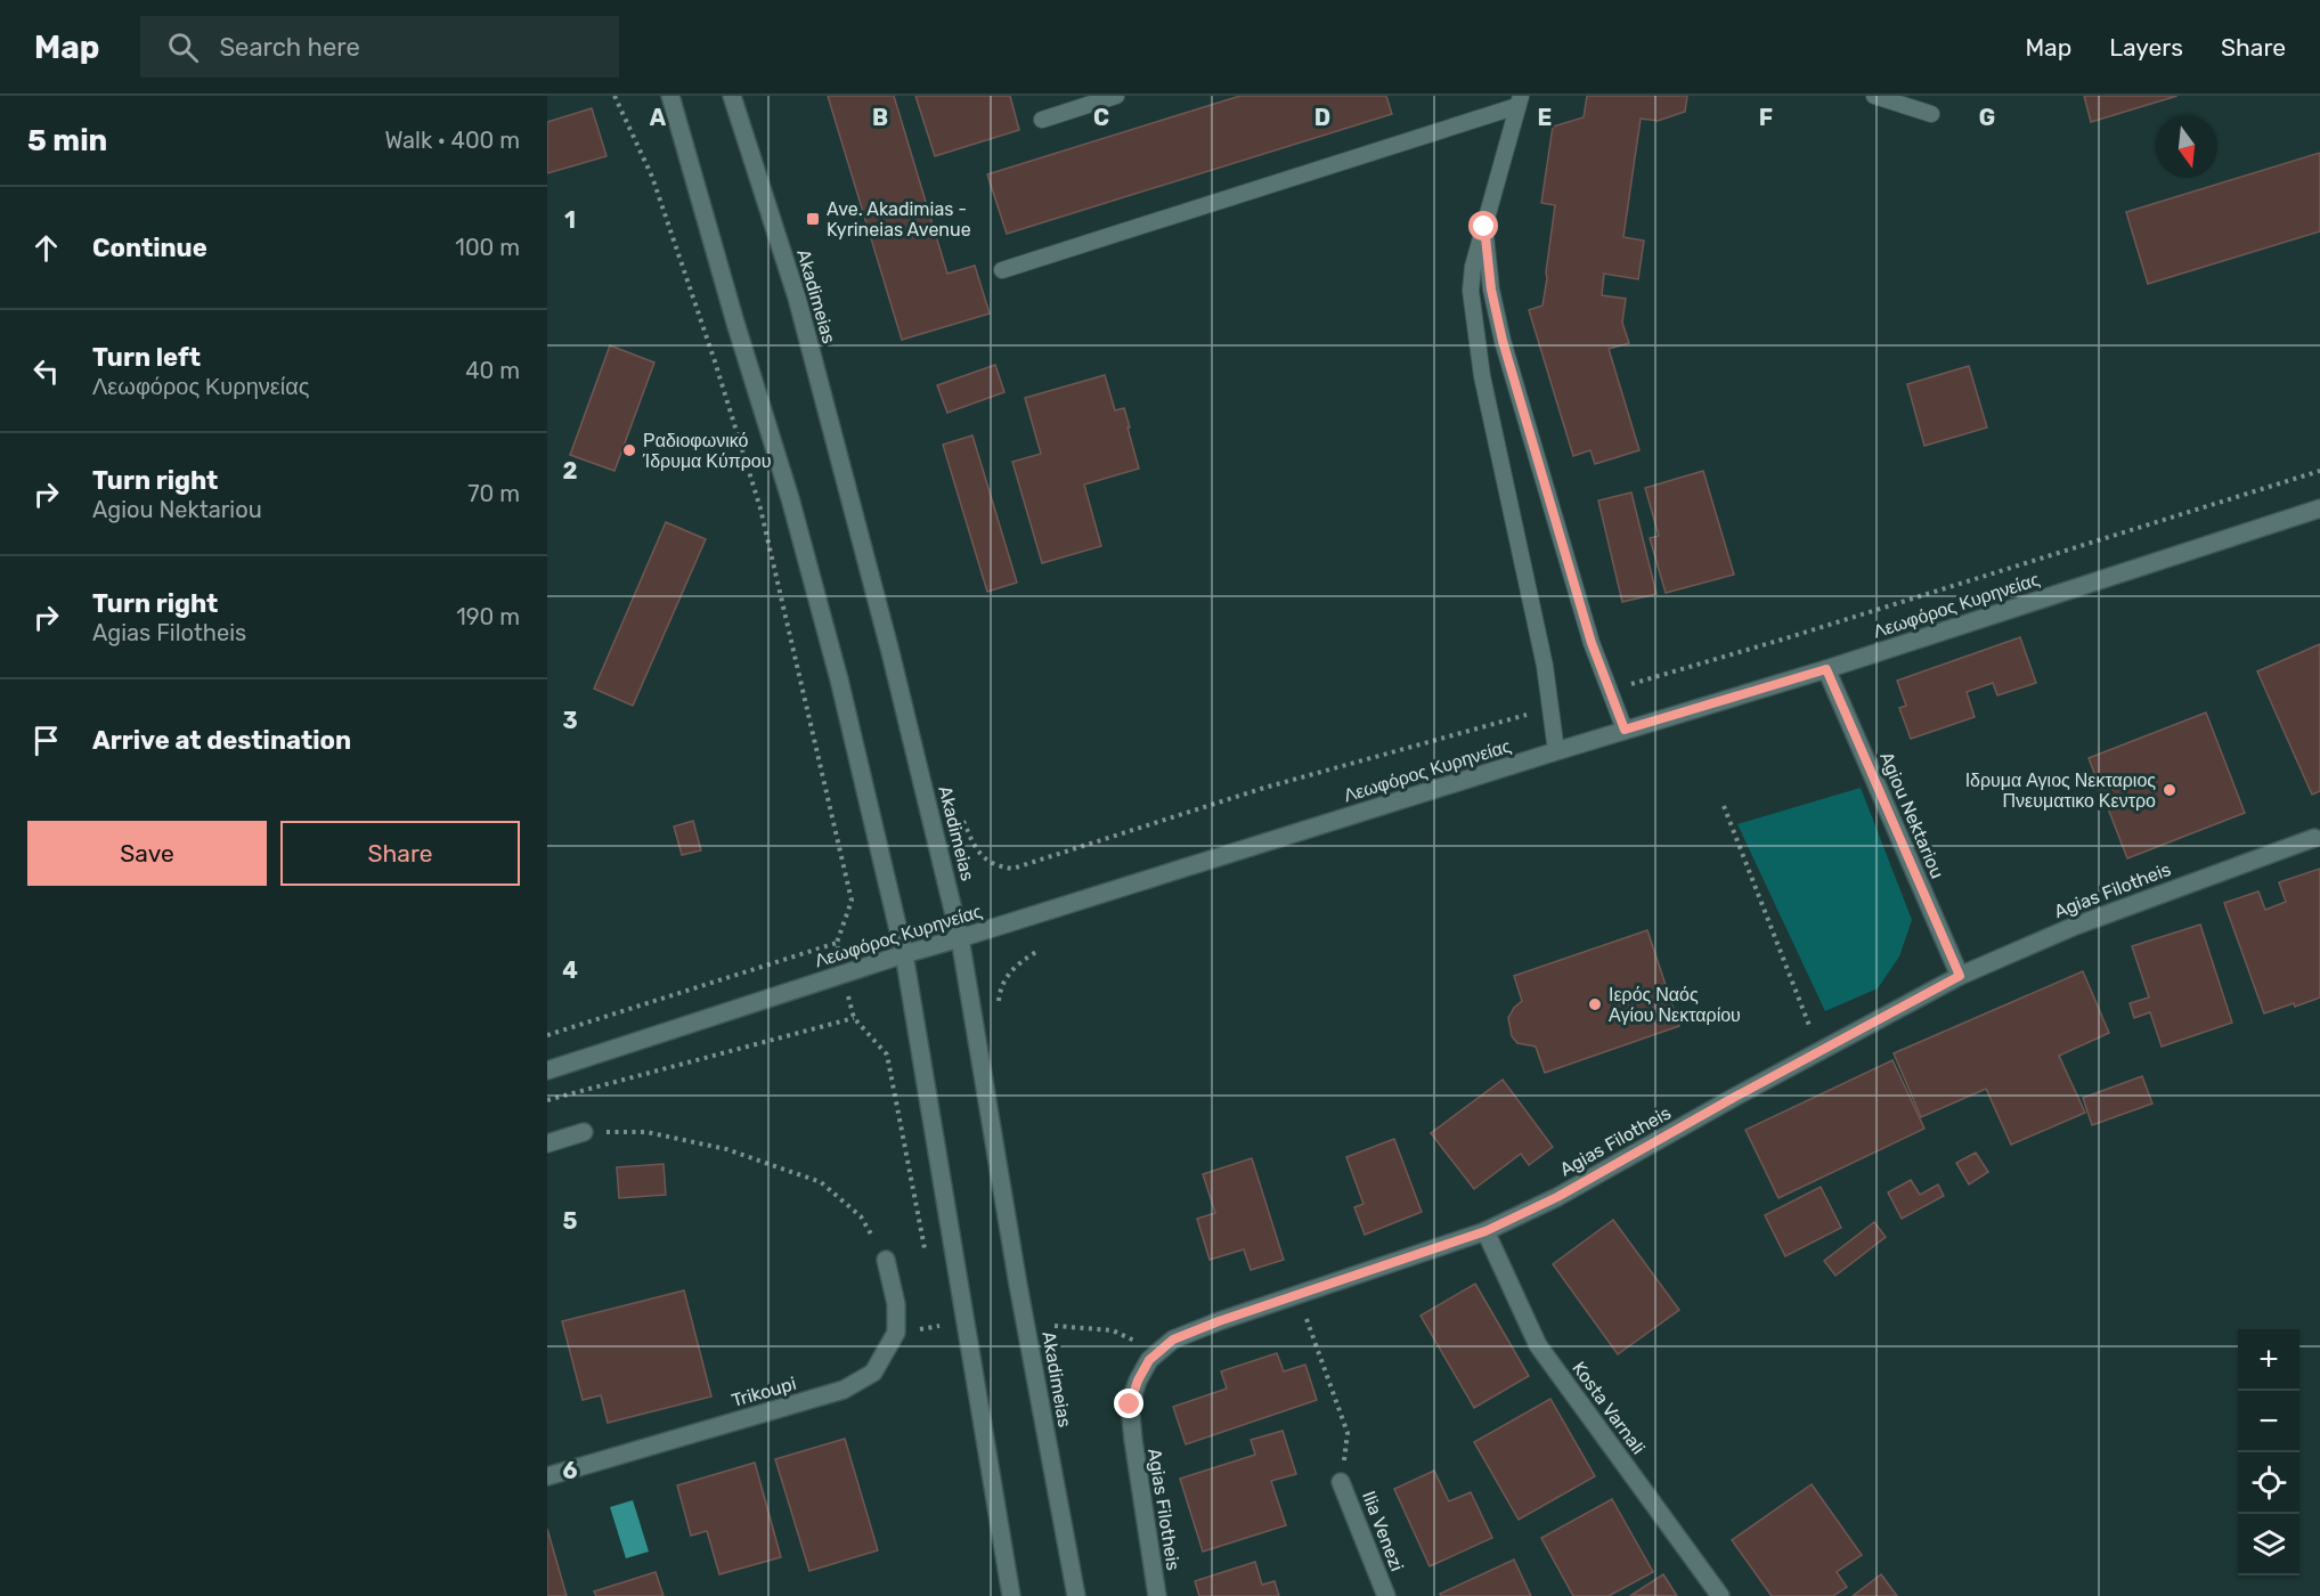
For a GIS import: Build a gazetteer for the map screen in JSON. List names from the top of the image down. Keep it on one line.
{"streets":{"main road":["Akadimeias","Λεωφόρος Κυρηνείας","Agiou Nektariou","Agias Filotheis","Trikoupi","Kosta Varnali","Ilia Venezi"]},"crossings":[["Akadimeias","Λεωφόρος Κυρηνείας"],["Λεωφόρος Κυρηνείας","Agiou Nektariou"],["Agiou Nektariou","Agias Filotheis"],["Agias Filotheis","Kosta Varnali"]],"places":{"transit":["Ave. Akadimias - Kyrineias Avenue"],"other":["Ραδιοφωνικό Ίδρυμα Κύπρου","Ιδρυμα Αγιος Νεκταριος Πνευματικο Κεντρο","Ιερός Ναός Αγίου Νεκταρίου"]},"north":"bottom","page":{"header":"Map","search":"Search here","nav":["Map","Layers","Share"],"heading":["5 min","Walk · 400 m"],"list":[["Continue","100 m"],["Turn left","Λεωφόρος Κυρηνείας","40 m"],["Turn right","Agiou Nektariou","70 m"],["Turn right","Agias Filotheis","190 m"],"Arrive at destination"],"buttons":["Save","Share"],"map_buttons":["+","−"]},"grid":{"columns":["A","B","C","D","E","F","G"],"rows":["1","2","3","4","5","6"]}}
